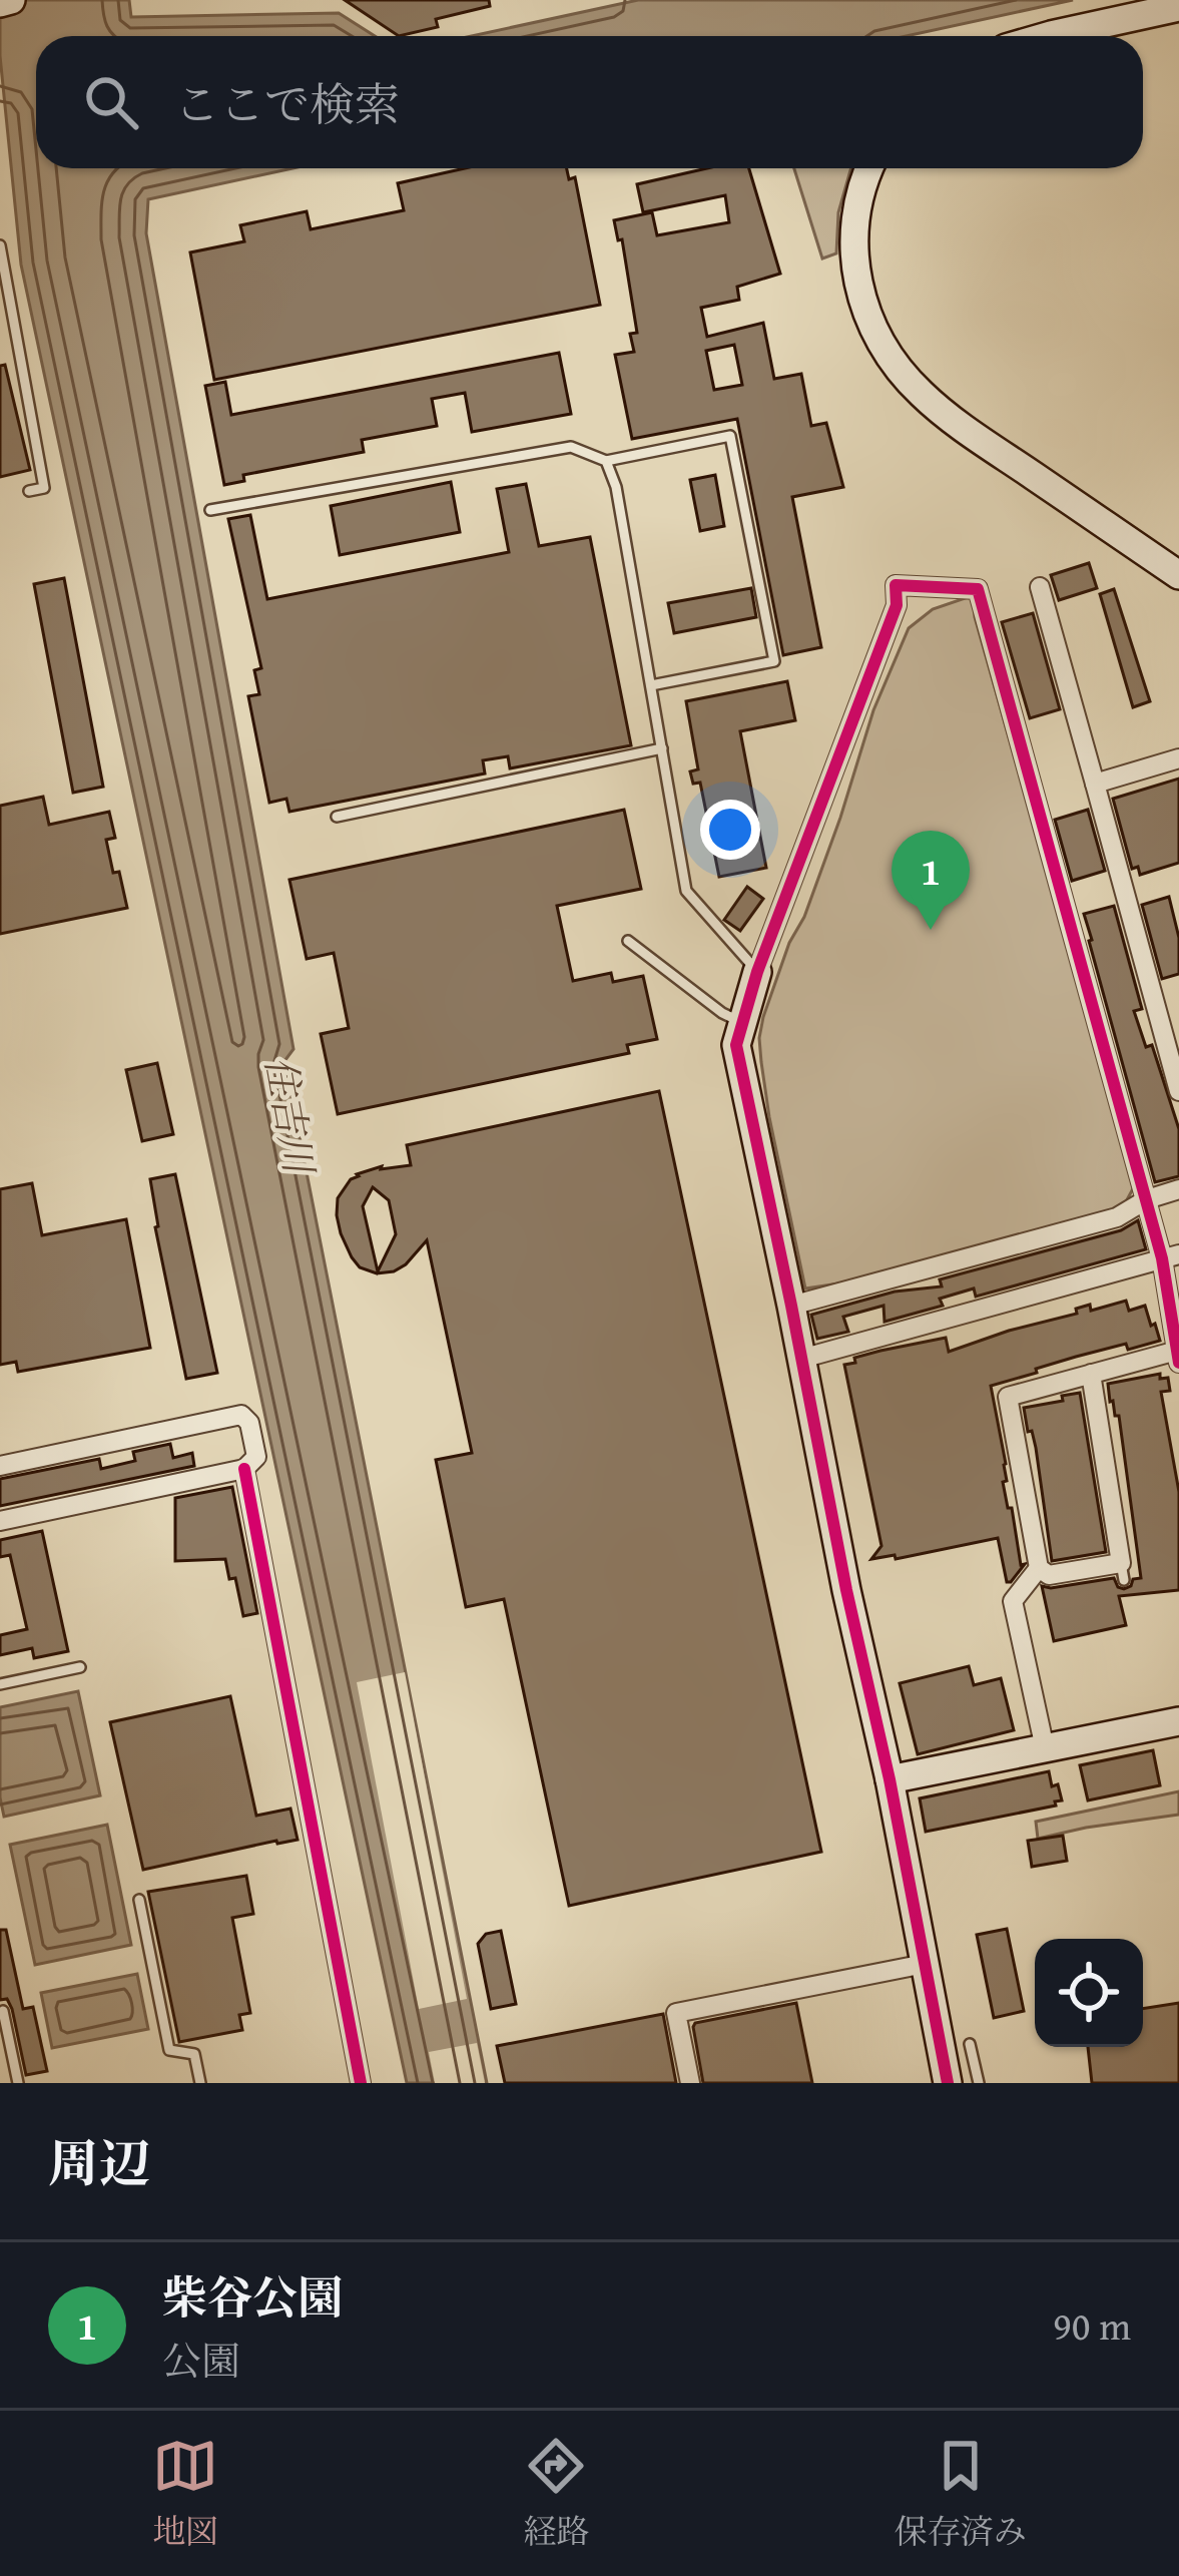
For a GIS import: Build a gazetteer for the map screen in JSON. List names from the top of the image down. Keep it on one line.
{"water":["住吉川"],"page":{"search":"ここで検索","pins":"1","heading":"周辺","list":[{"mark":"1","name":"柴谷公園","note":"公園","value":"90 m"}],"nav":["地図","経路","保存済み"]}}
